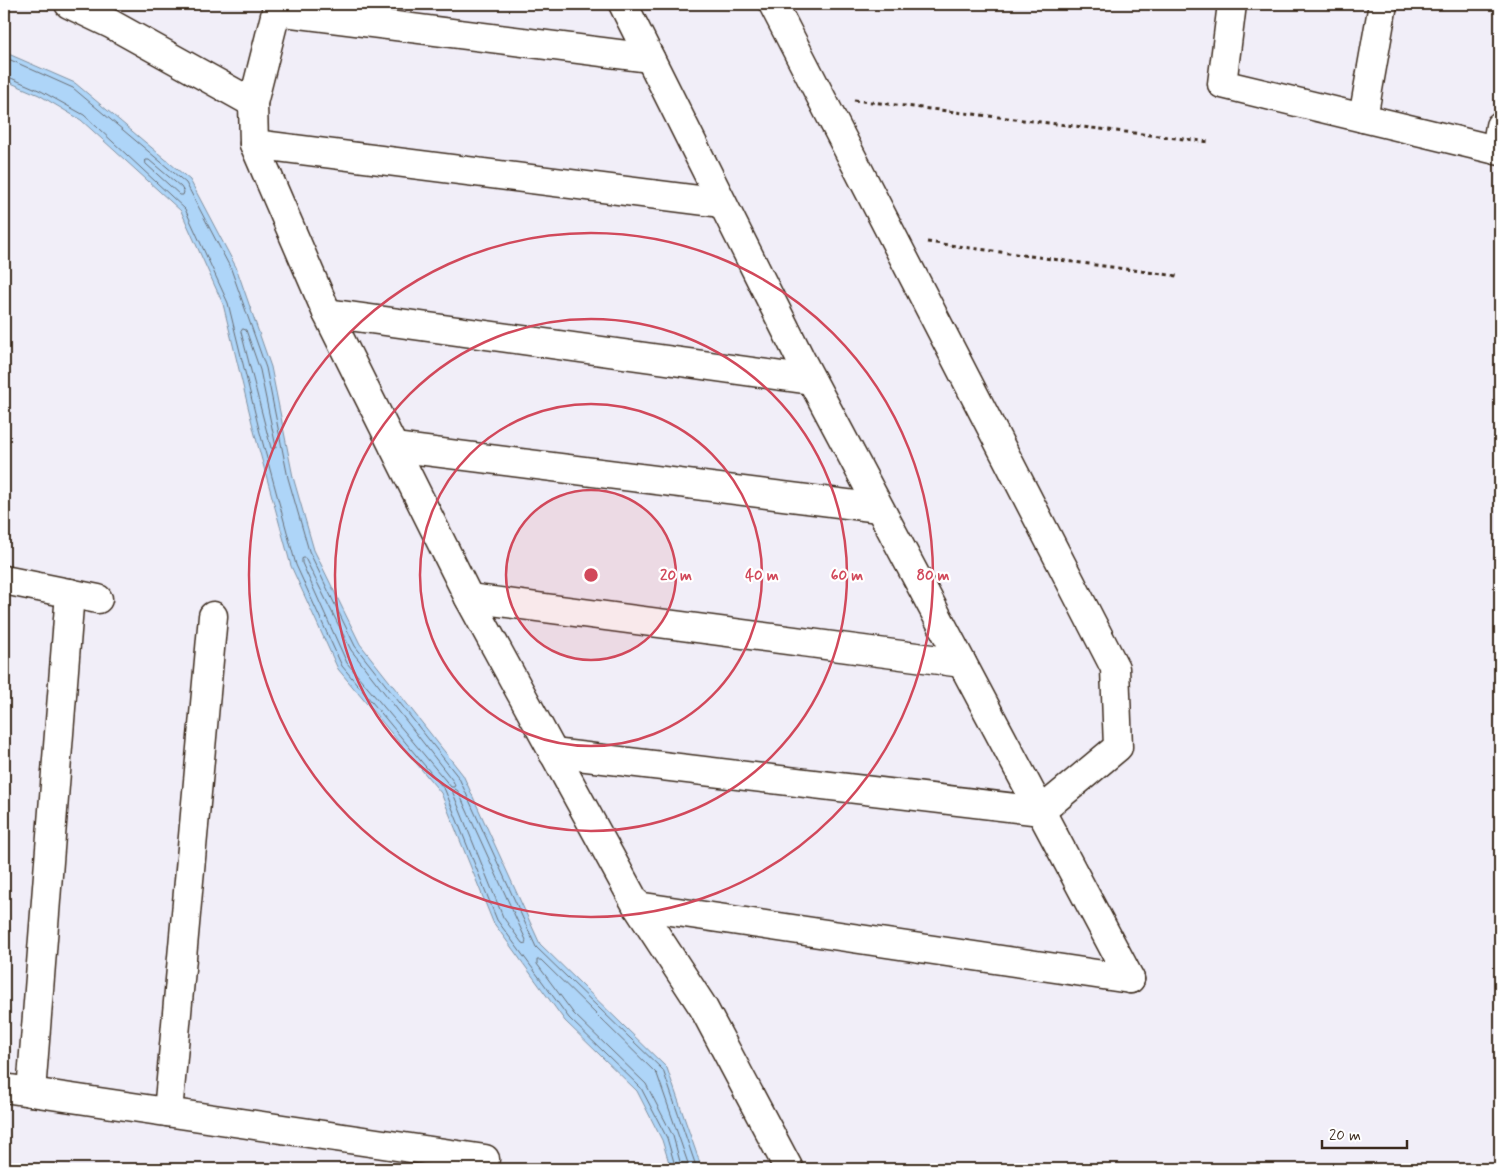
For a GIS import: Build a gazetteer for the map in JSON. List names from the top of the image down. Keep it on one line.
{"scale_bar":"20 m","rings":["20 m","40 m","60 m","80 m"]}
